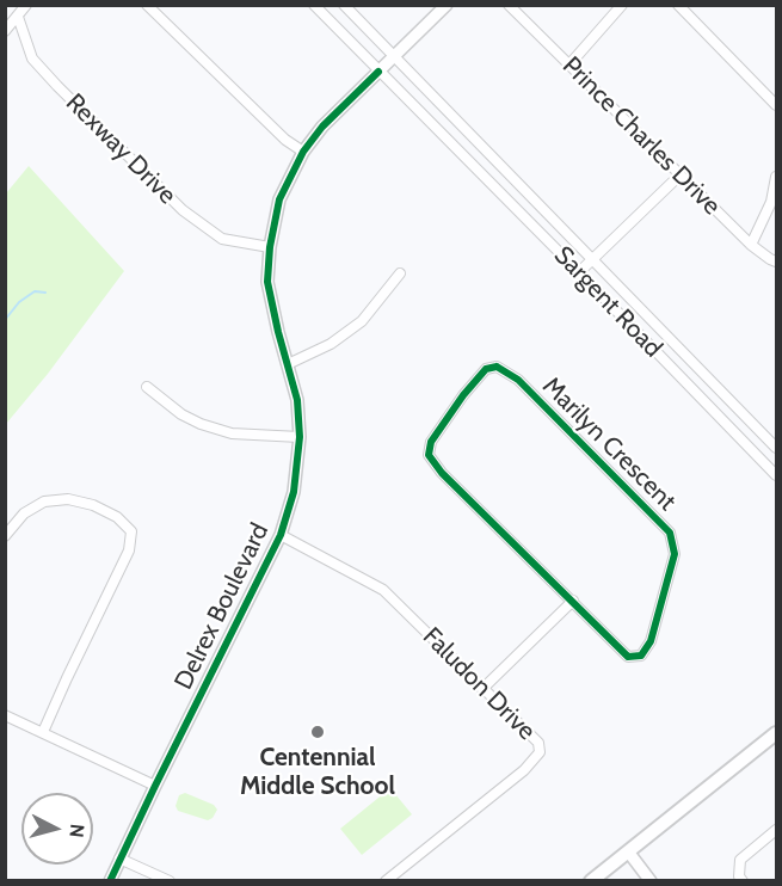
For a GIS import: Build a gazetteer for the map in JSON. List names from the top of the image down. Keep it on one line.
{"streets":{"street":["Prince Charles Drive","Rexway Drive","Sargent Road","Marilyn Crescent","Delrex Boulevard","Faludon Drive"]},"crossings":[["Rexway Drive","Delrex Boulevard"],["Sargent Road","Delrex Boulevard"],["Delrex Boulevard","Faludon Drive"]],"places":["Centennial Middle School"],"north":"right"}
